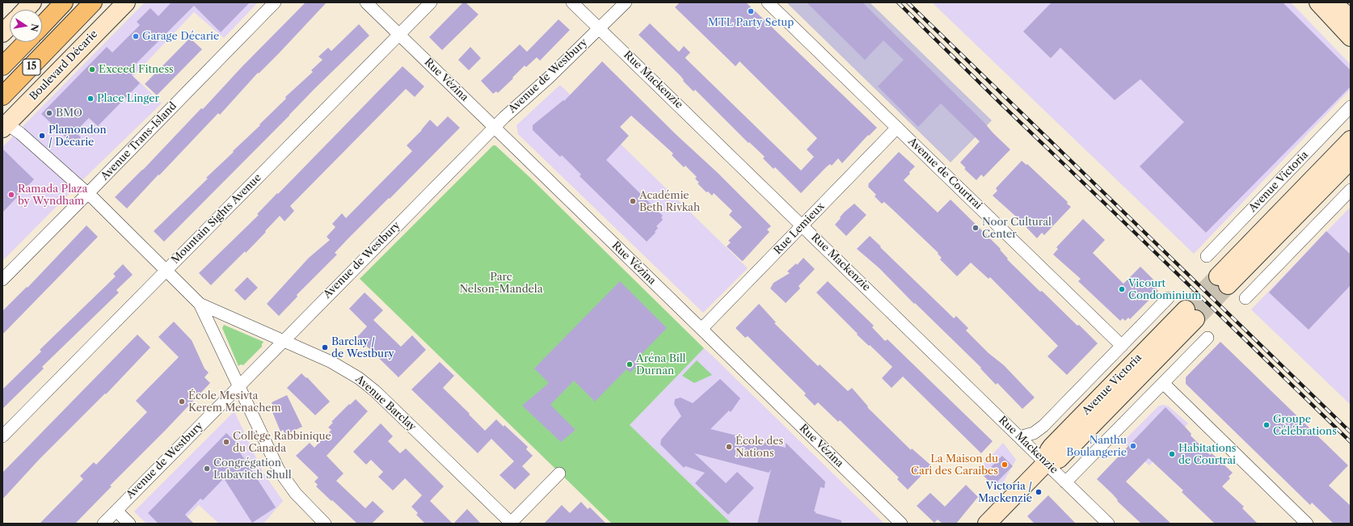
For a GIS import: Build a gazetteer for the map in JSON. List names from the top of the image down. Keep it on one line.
{"streets":{"highway":["15"],"street":["Boulevard Décarie","Avenue de Westbury","Rue Vézina","Rue Mackenzie","Avenue Trans-Island","Avenue de Courtrai","Avenue Victoria","Mountain Sights Avenue","Rue Lemieux","Avenue Barclay"]},"crossings":[["Avenue de Westbury","Rue Vézina"],["Avenue de Westbury","Rue Mackenzie"],["Avenue de Westbury","Avenue Barclay"],["Rue Vézina","Mountain Sights Avenue"],["Rue Vézina","Rue Lemieux"],["Rue Mackenzie","Avenue Victoria"],["Rue Mackenzie","Rue Lemieux"],["Avenue de Courtrai","Avenue Victoria"],["Avenue de Courtrai","Rue Lemieux"]],"parks":["Parc Nelson-Mandela"],"places":["MTL Party Setup","Garage Décarie","Exceed Fitness","Place Linger","BMO","Plamondon / Décarie","Ramada Plaza by Wyndham","Académie Beth Rivkah","Noor Cultural Center","Vicourt Condominium","Barclay / de Westbury","Aréna Bill Durnan","École Mesivta Kerem Menachem","Groupe Célébrations","Collège Rabbinique du Canada","Nanthu Boulangerie","École des Nations","Habitations de Courtrai","La Maison du Cari des Caraibes","Congrégation Lubavitch Shull","Victoria / Mackenzie"],"north":"right"}
